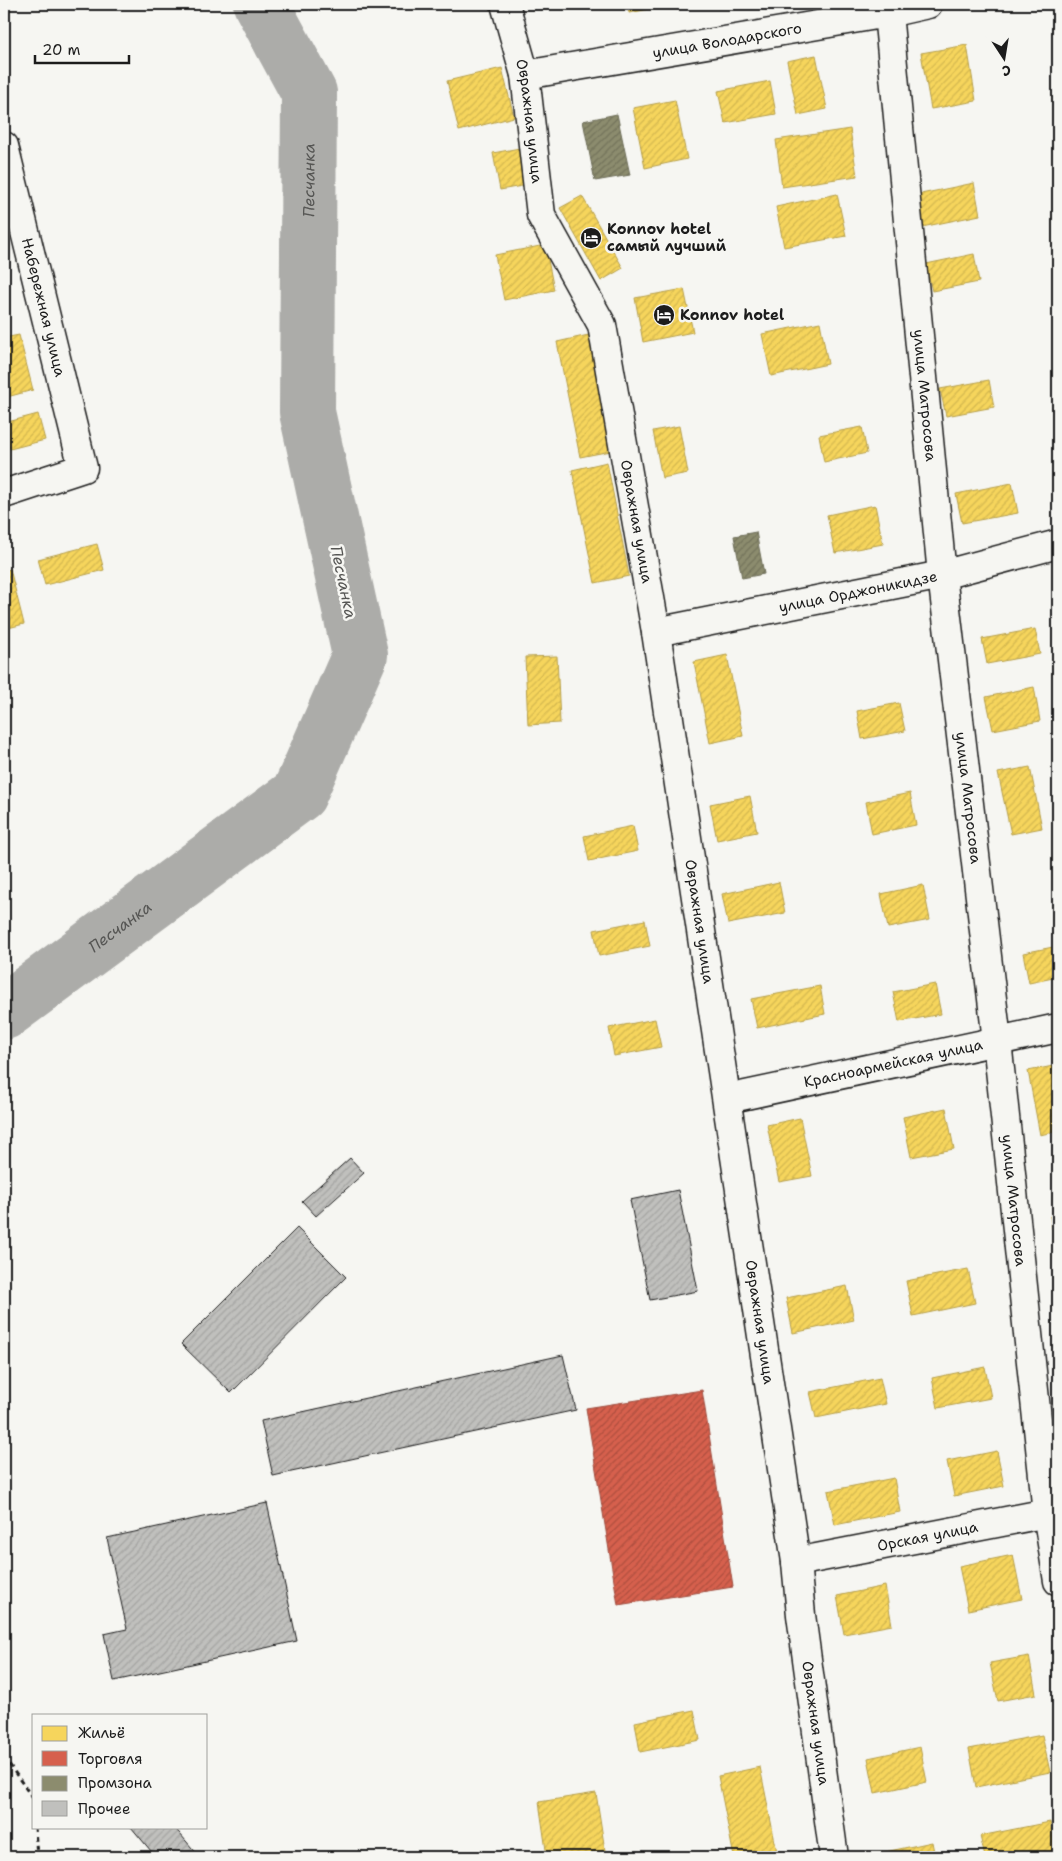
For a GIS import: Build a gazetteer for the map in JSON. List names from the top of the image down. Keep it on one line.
{"streets":{"street":["улица Володарского","Овражная улица","Набережная улица","улица Матросова","улица Орджоникидзе","Красноармейская улица","Орская улица"]},"crossings":[["улица Володарского","Овражная улица"],["улица Володарского","улица Матросова"],["Овражная улица","улица Орджоникидзе"],["Овражная улица","Красноармейская улица"],["Овражная улица","Орская улица"],["улица Матросова","улица Орджоникидзе"],["улица Матросова","Красноармейская улица"],["улица Матросова","Орская улица"]],"water":["Песчанка"],"places":{"hotel":["Konnov hotel самый лучший","Konnov hotel"]},"legend":["Жильё","Торговля","Промзона","Прочее"],"scale_bar":"20 m","north":"bottom"}
